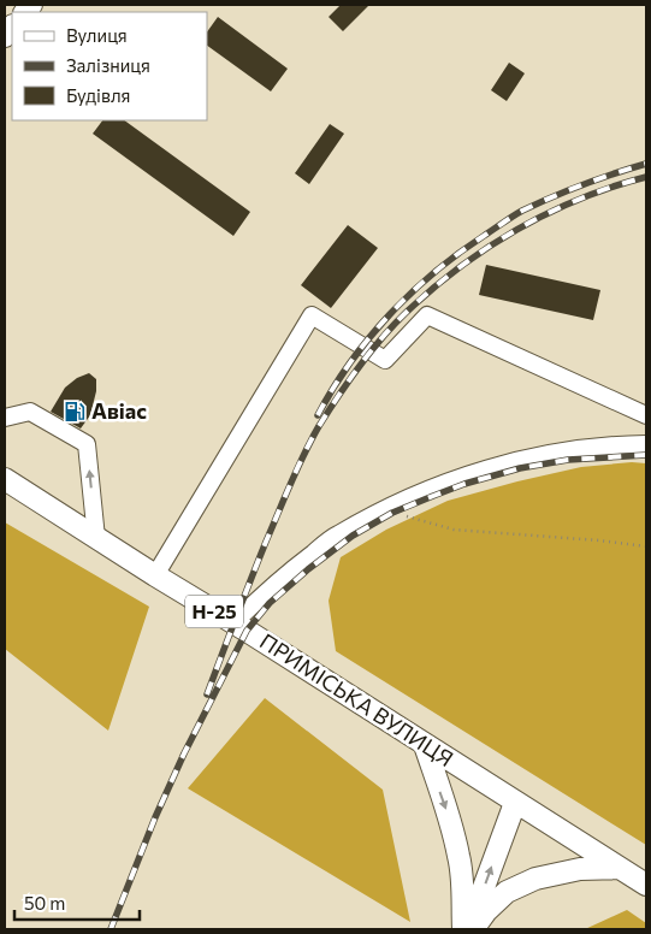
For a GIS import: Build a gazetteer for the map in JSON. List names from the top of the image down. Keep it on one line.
{"streets":{"main road":["Н-25","ПРИМІСЬКА ВУЛИЦЯ"]},"places":{"fuel station":["Авіас"]},"legend":["Вулиця","Залізниця","Будівля"],"scale_bar":"50 m"}
